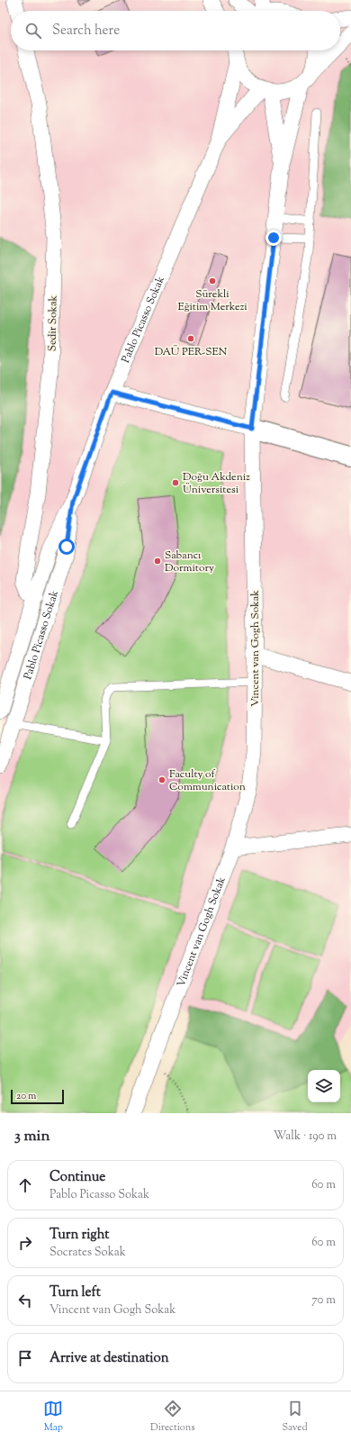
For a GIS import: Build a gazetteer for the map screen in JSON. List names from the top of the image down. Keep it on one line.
{"streets":{"street":["Pablo Picasso Sokak","Sedir Sokak","Vincent van Gogh Sokak"]},"crossings":[["Pablo Picasso Sokak","Sedir Sokak"]],"places":["Sürekli Eğitim Merkezi","DAÜ PER-SEN","Doğu Akdeniz Üniversitesi","Sabancı Dormitory","Faculty of Communication"],"scale_bar":"20 m","page":{"search":"Search here","scale":"20 m","heading":["3 min","Walk · 190 m"],"list":[["Continue","Pablo Picasso Sokak","60 m"],["Turn right","Socrates Sokak","60 m"],["Turn left","Vincent van Gogh Sokak","70 m"],"Arrive at destination"],"nav":["Map","Directions","Saved"]}}
